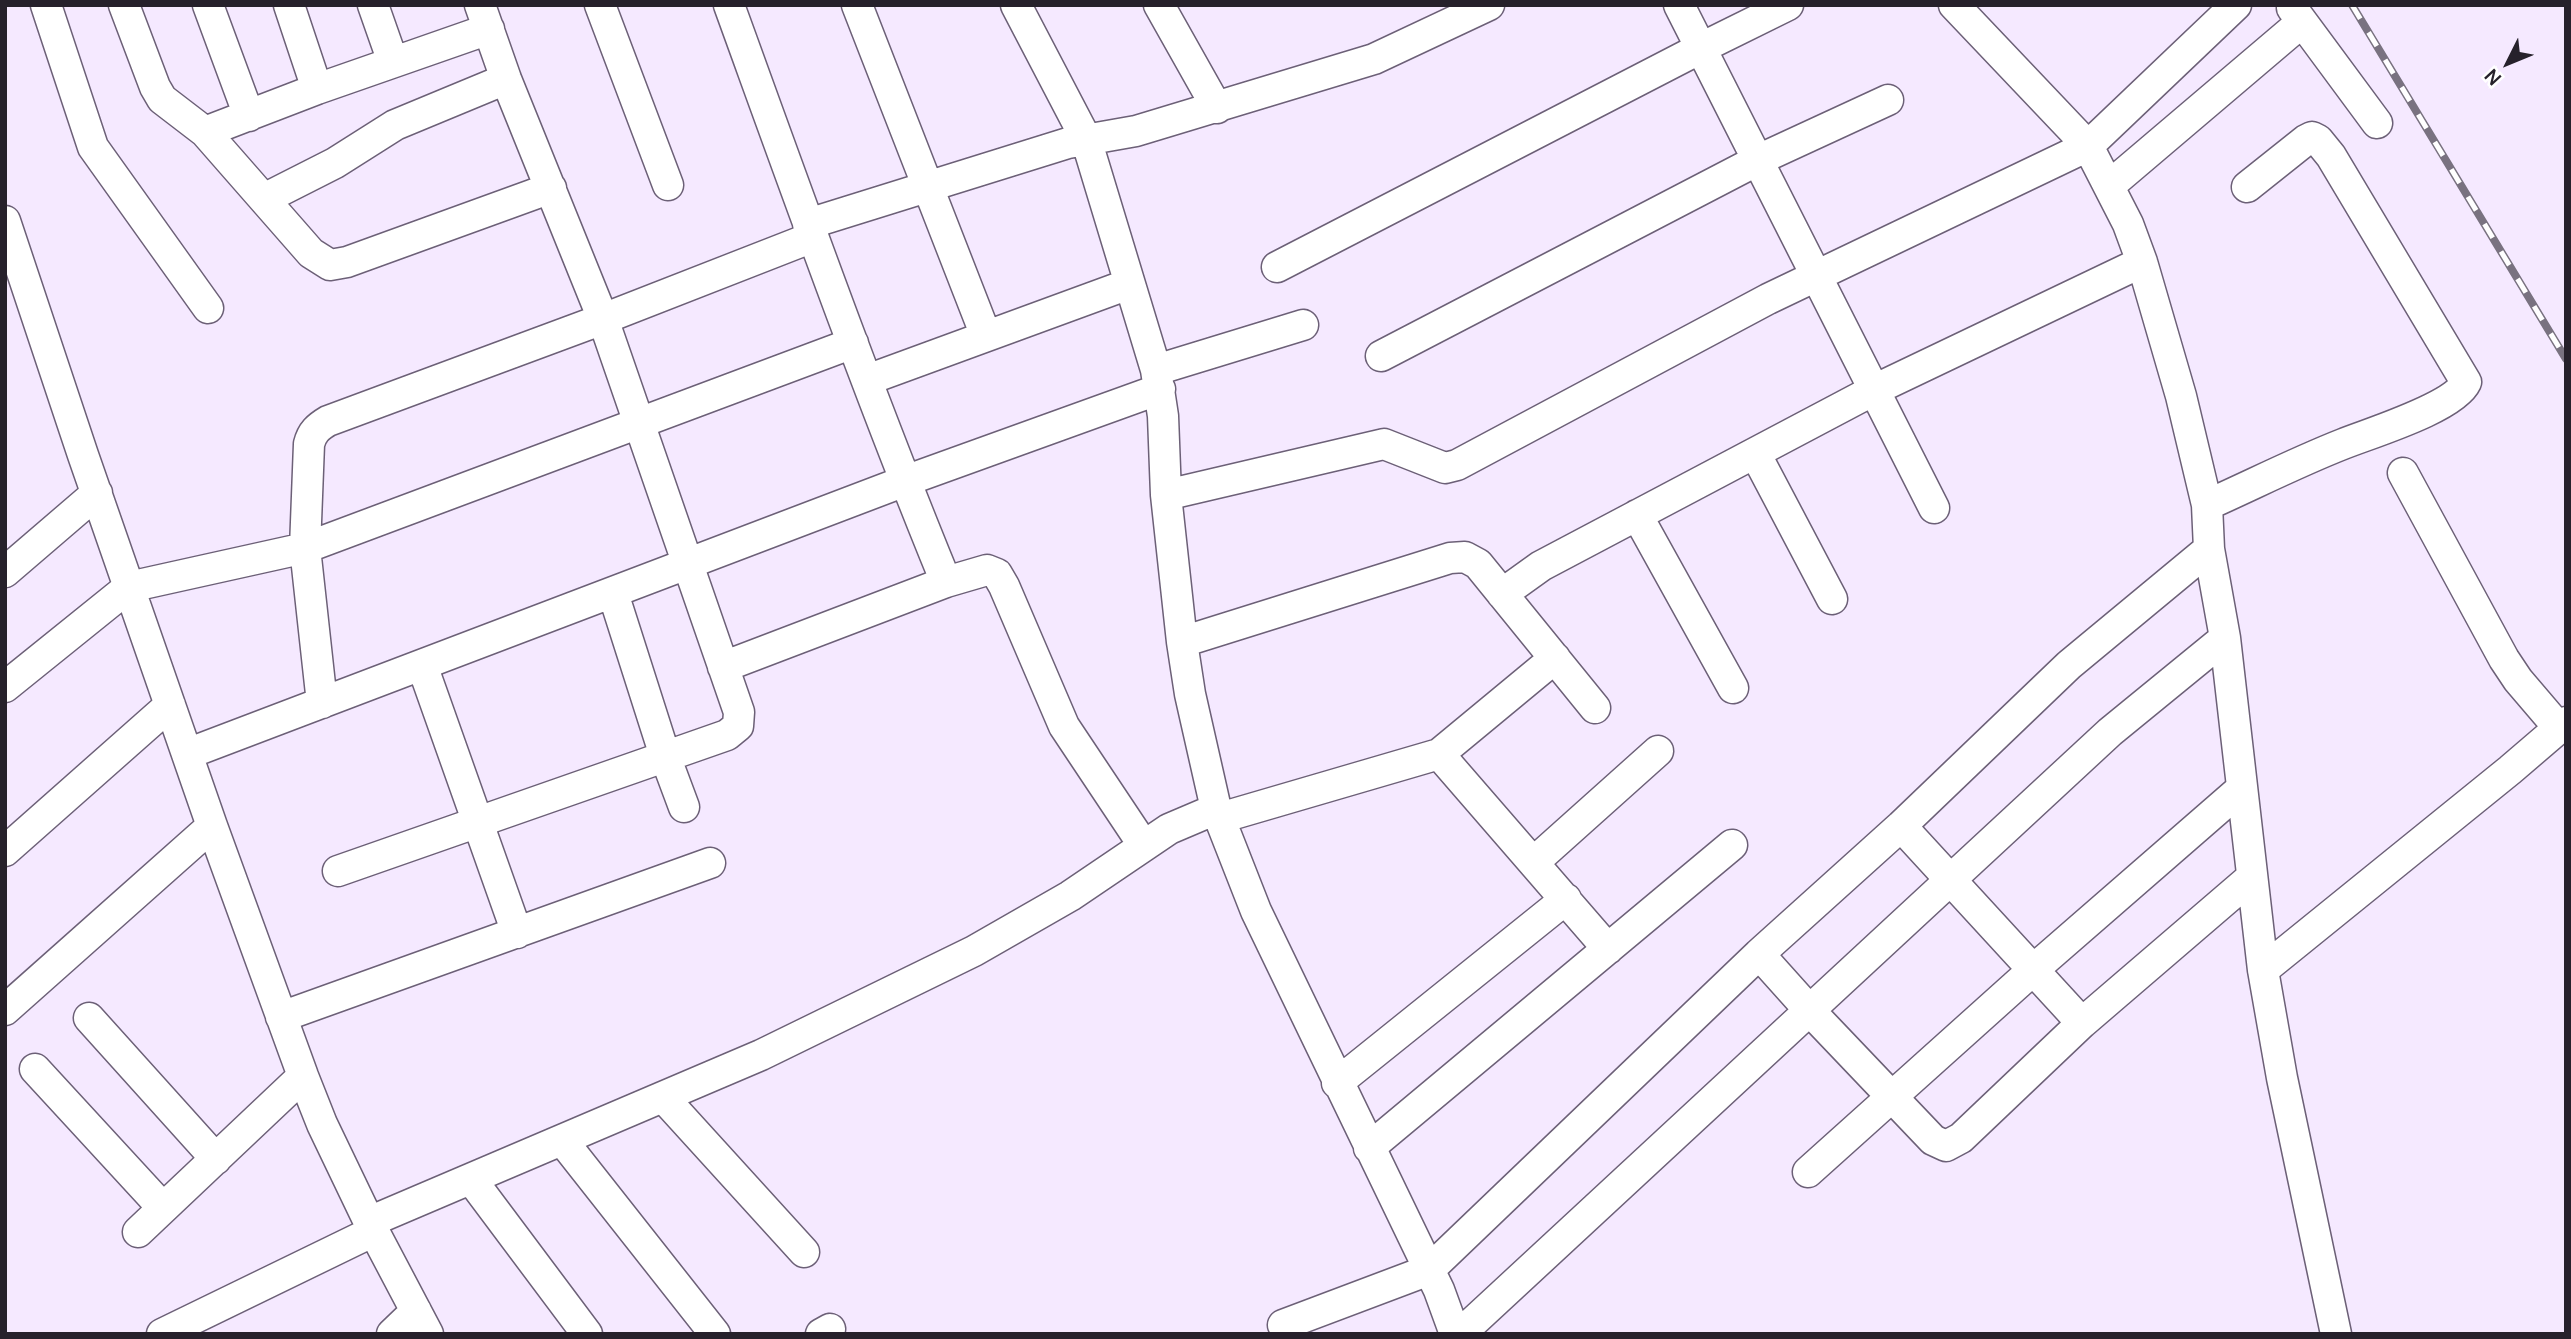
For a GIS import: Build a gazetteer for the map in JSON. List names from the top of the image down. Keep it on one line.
{"north":"bottom left"}
